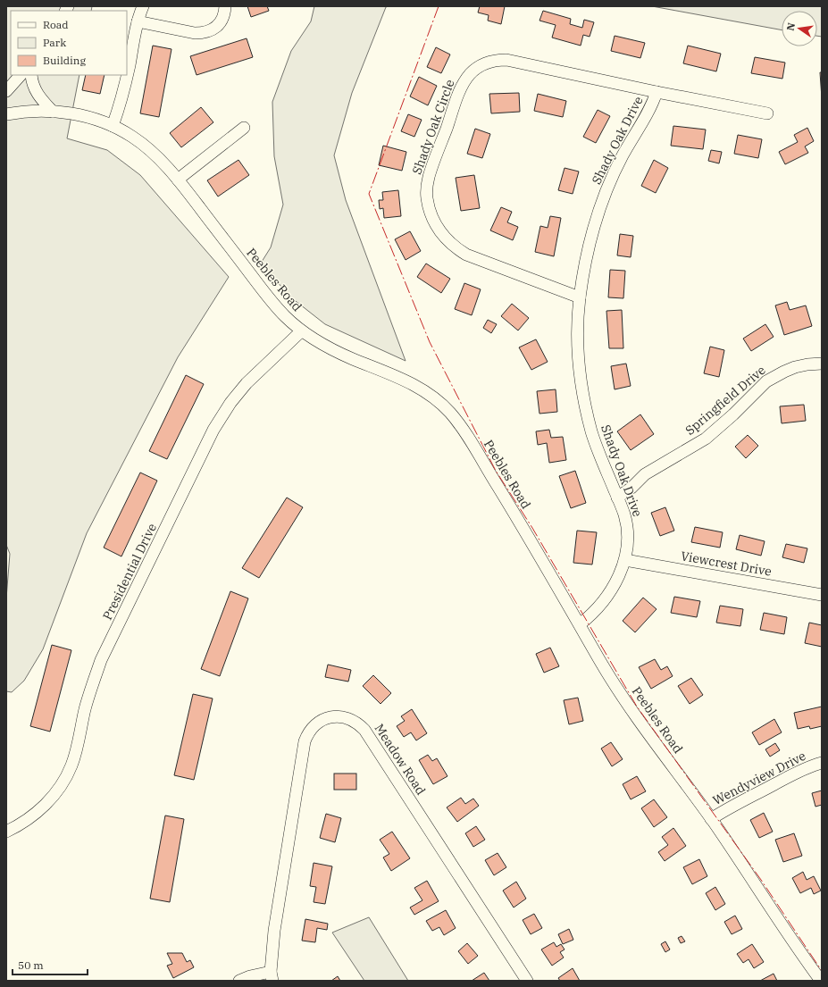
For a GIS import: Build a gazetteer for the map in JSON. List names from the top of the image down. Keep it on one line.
{"streets":{"street":["Shady Oak Circle","Shady Oak Drive","Peebles Road","Springfield Drive","Viewcrest Drive","Presidential Drive","Meadow Road","Wendyview Drive"]},"crossings":[["Shady Oak Circle","Shady Oak Drive"],["Shady Oak Drive","Peebles Road"],["Shady Oak Drive","Springfield Drive"],["Shady Oak Drive","Viewcrest Drive"],["Peebles Road","Presidential Drive"],["Peebles Road","Wendyview Drive"]],"legend":["Road","Park","Building"],"scale_bar":"50 m","north":"left"}
